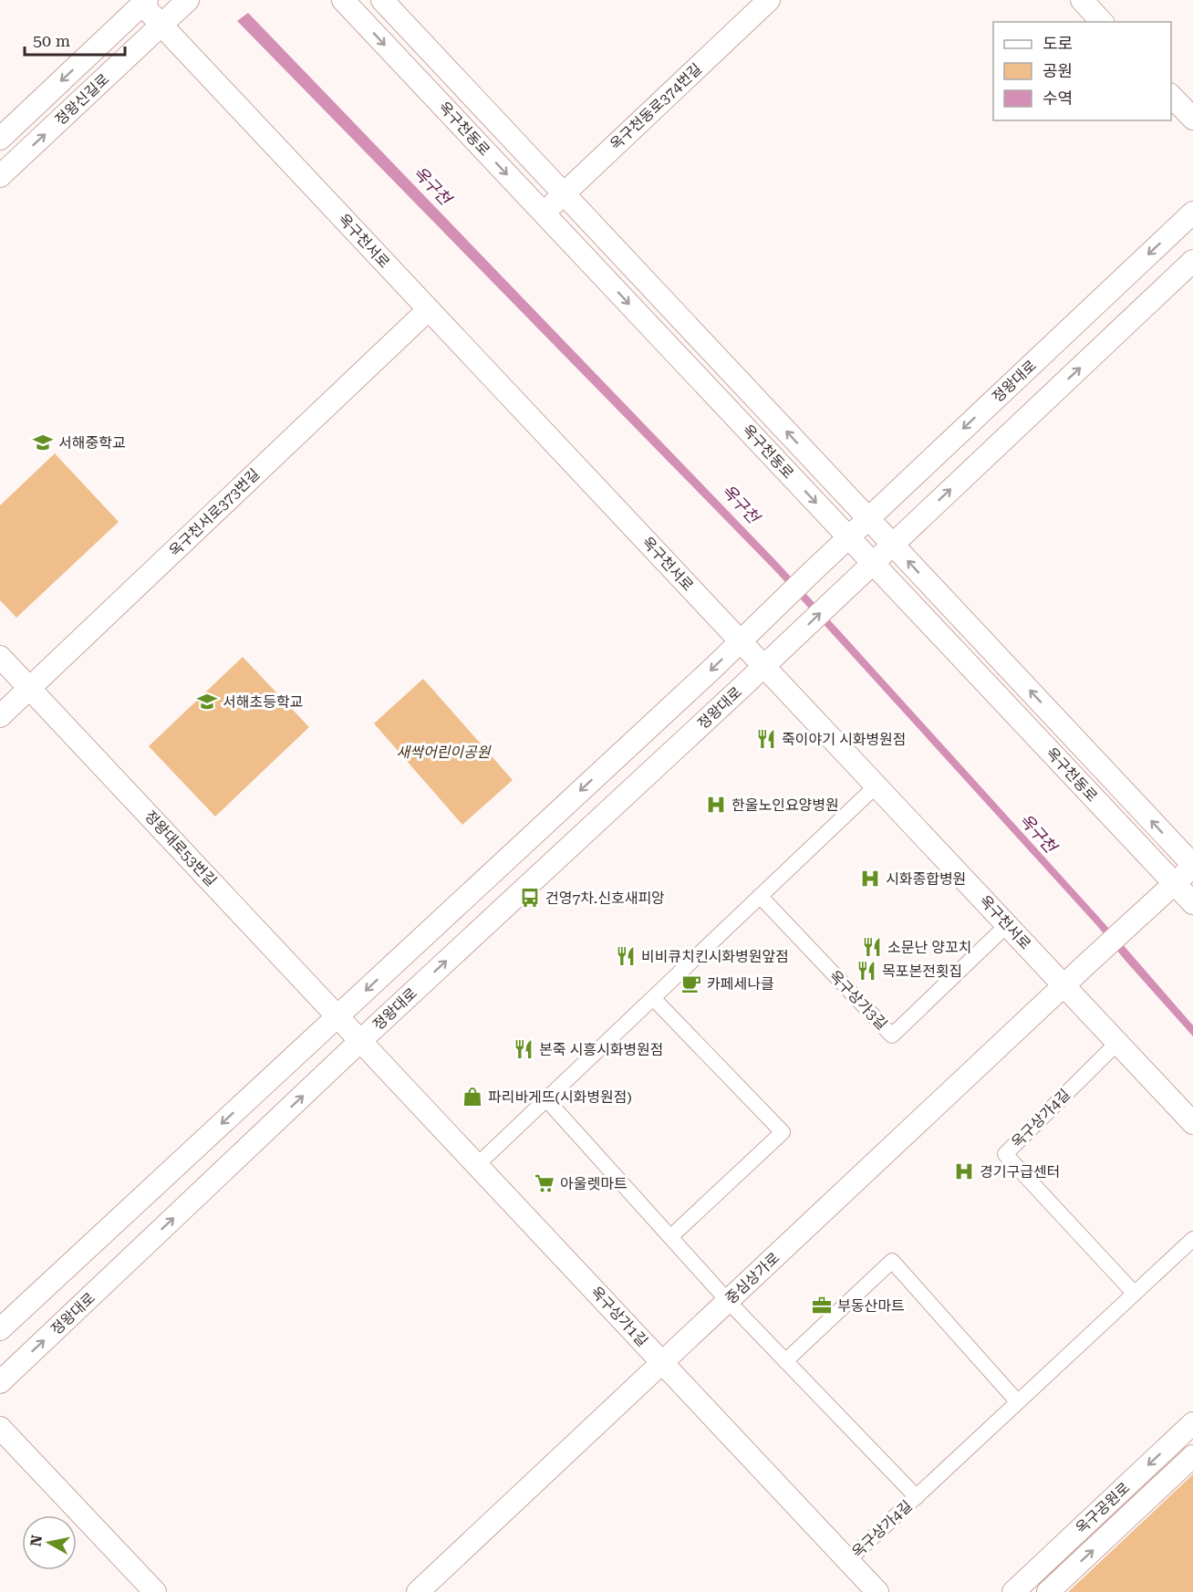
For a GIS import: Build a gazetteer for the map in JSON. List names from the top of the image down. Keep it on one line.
{"streets":{"street":["정왕신길로","옥구천동로374번길","옥구천동로","옥구천서로","정왕대로","옥구천서로373번길","정왕대로53번길","옥구상가3길","옥구상가4길","중심상가로","옥구상가1길","옥구공원로"]},"crossings":[["정왕신길로","옥구천서로"],["옥구천동로374번길","옥구천동로"],["옥구천동로","정왕대로"],["옥구천동로","중심상가로"],["옥구천서로","정왕대로"],["옥구천서로","옥구천서로373번길"],["옥구천서로","옥구상가3길"],["옥구천서로","옥구상가4길"],["옥구천서로","중심상가로"],["정왕대로","정왕대로53번길"],["정왕대로","옥구상가1길"],["옥구천서로373번길","정왕대로53번길"],["정왕대로53번길","옥구상가1길"],["옥구상가4길","중심상가로"],["옥구상가4길","옥구상가1길"],["중심상가로","옥구상가1길"]],"water":["옥구천"],"parks":["새싹어린이공원"],"places":{"school or university":["서해중학교","서해초등학교"],"restaurant":["죽이야기 시화병원점","소문난 양꼬치","비비큐치킨시화병원앞점","목포본전횟집","본죽 시흥시화병원점"],"hospital":["한울노인요양병원","시화종합병원","경기구급센터"],"bus stop":["건영7차.신호새피앙"],"cafe":["카페세나클"],"shop":["파리바게뜨(시화병원점)"],"supermarket":["아울렛마트"],"office":["부동산마트"]},"legend":["도로","공원","수역"],"scale_bar":"50 m","north":"left"}
